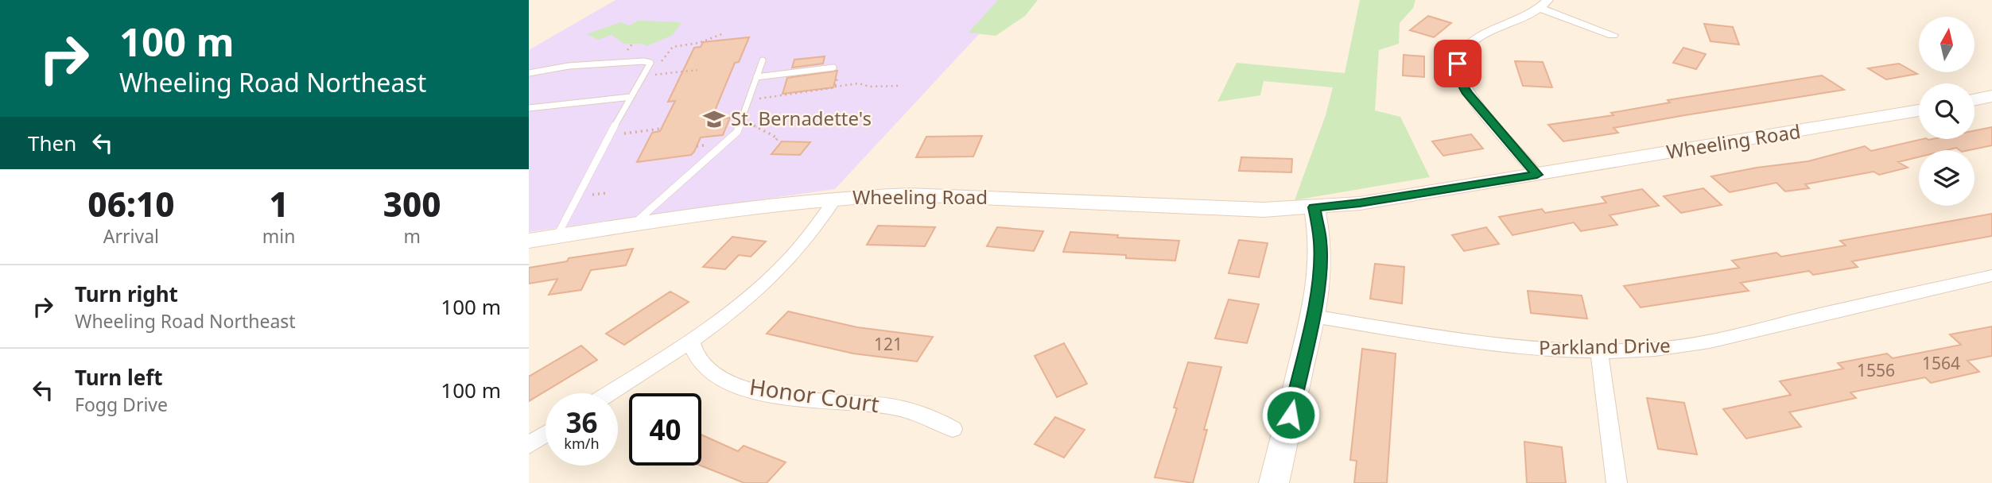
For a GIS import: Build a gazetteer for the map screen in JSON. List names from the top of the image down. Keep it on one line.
{"streets":{"street":["Wheeling Road","Parkland Drive","Honor Court"]},"places":{"school or university":["St. Bernadette's"]},"house_numbers":["121","1564","1556"],"north":"top","page":{"turn":["100 m","Wheeling Road Northeast"],"then":"Then","eta":["06:10","Arrival","1","min","300","m"],"list":[{"name":"Turn right","note":"Wheeling Road Northeast","value":"100 m"},{"name":"Turn left","note":"Fogg Drive","value":"100 m"}],"speed":"36 km/h","limit":"40"}}
